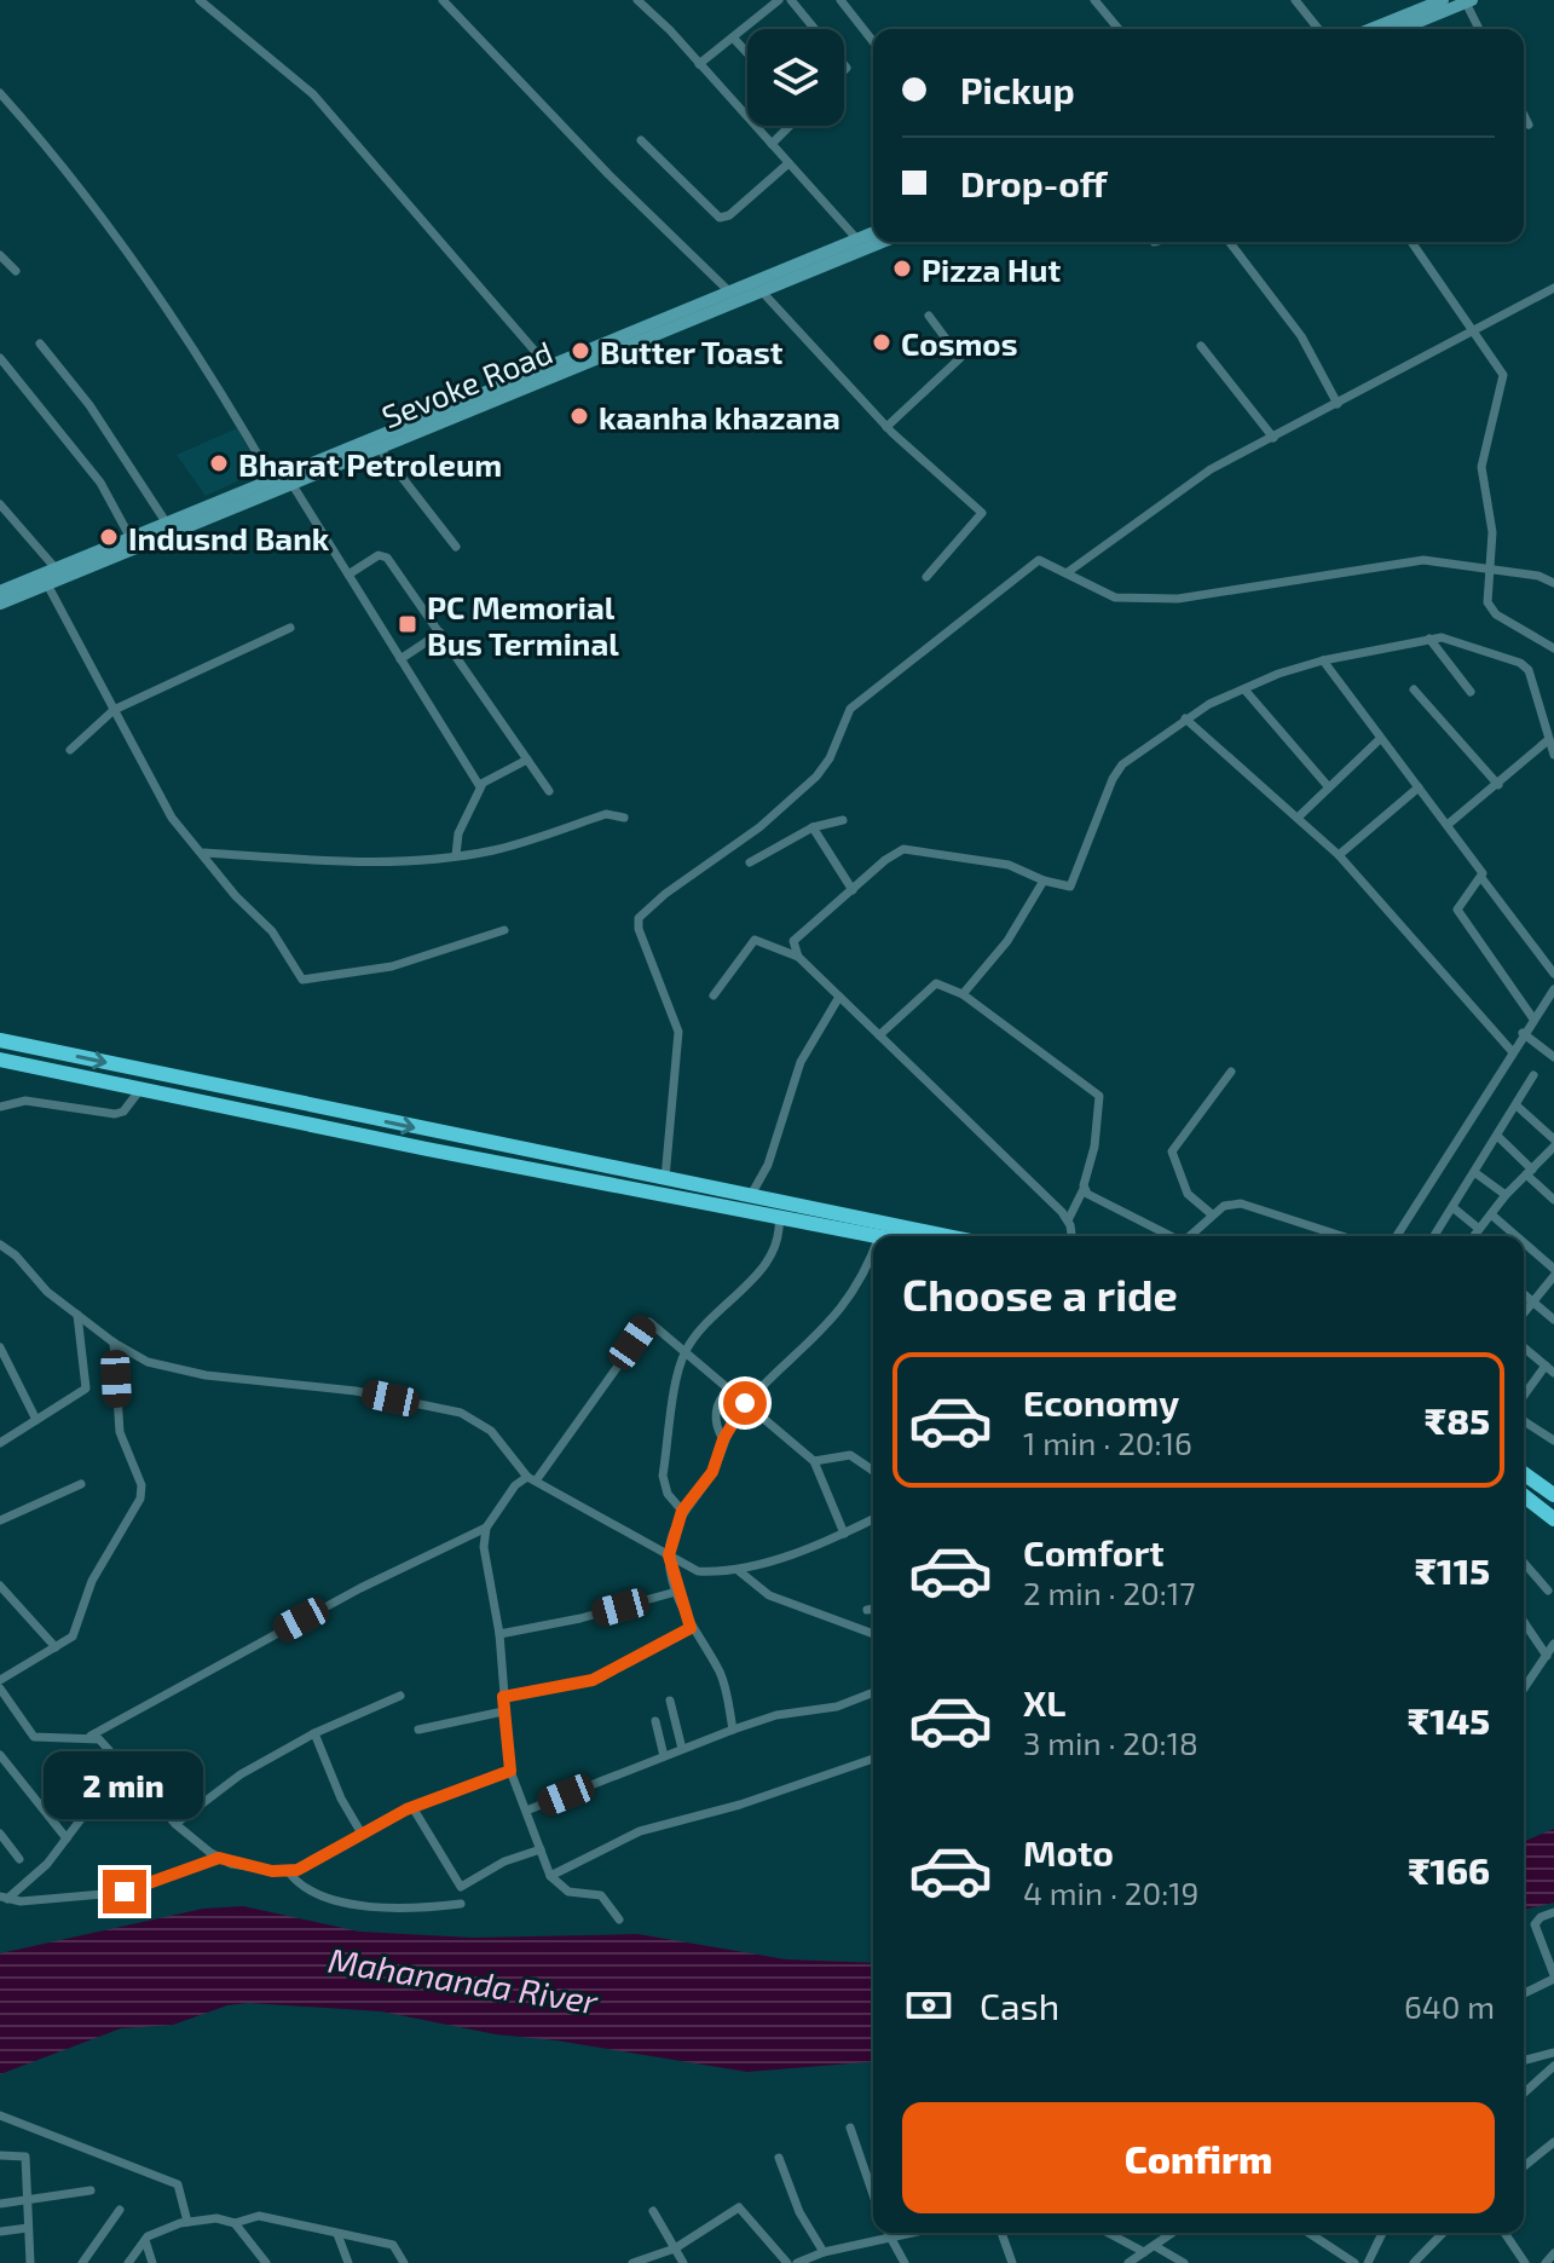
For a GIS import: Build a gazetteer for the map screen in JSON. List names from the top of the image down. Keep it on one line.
{"streets":{"main road":["Sevoke Road"]},"water":["Mahananda River"],"places":{"other":["Pizza Hut","Cosmos","Butter Toast","kaanha khazana","Bharat Petroleum","Indusnd Bank"],"transit":["PC Memorial Bus Terminal"]},"page":{"banner":["Pickup","Drop-off"],"heading":"Choose a ride","list":[{"name":"Economy","note":"1 min · 20:16","value":"₹85"},{"name":"Comfort","note":"2 min · 20:17","value":"₹115"},{"name":"XL","note":"3 min · 20:18","value":"₹145"},{"name":"Moto","note":"4 min · 20:19","value":"₹166"}],"bubble":"2 min","pay":["Cash","640 m"],"buttons":"Confirm"}}
